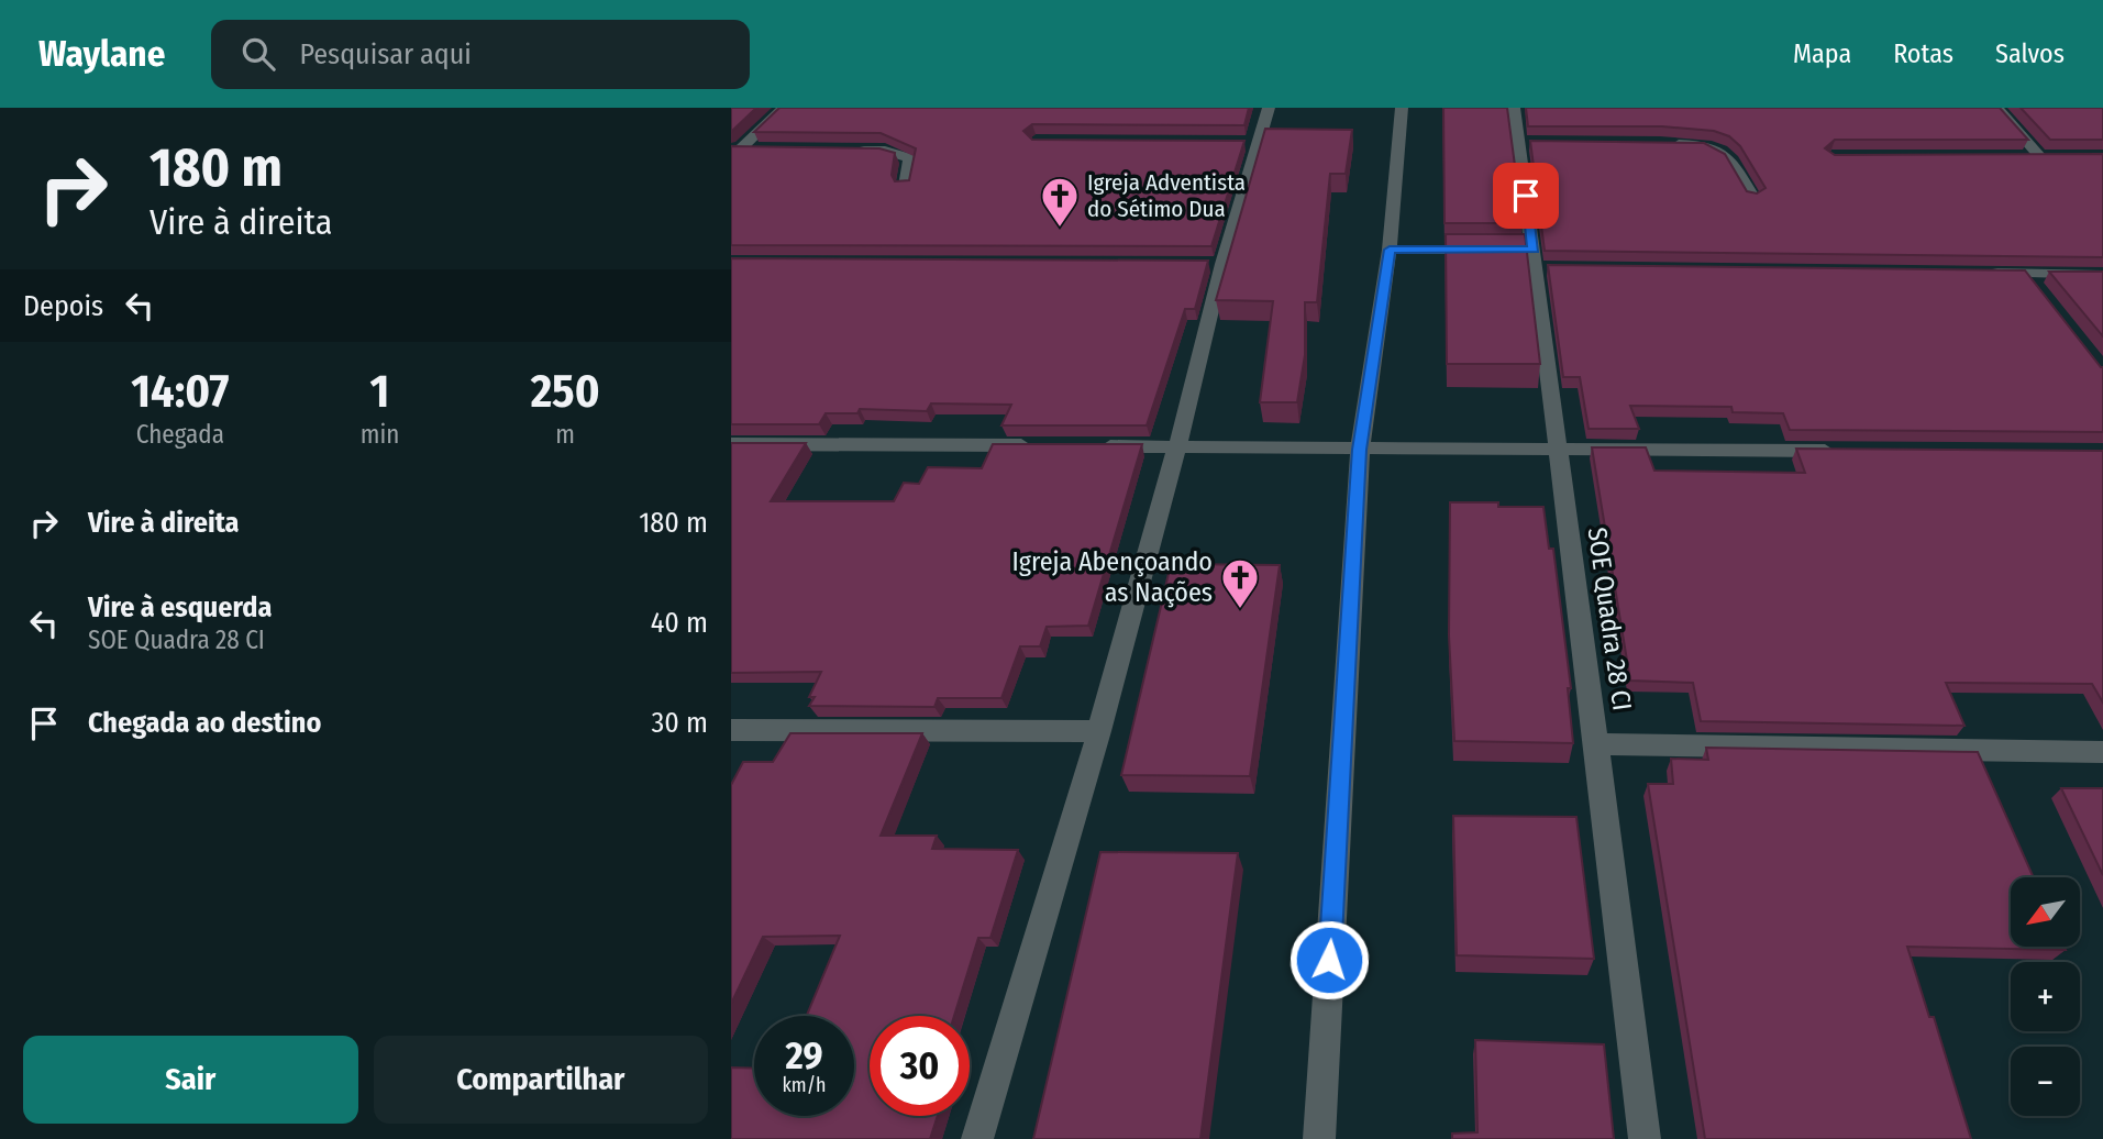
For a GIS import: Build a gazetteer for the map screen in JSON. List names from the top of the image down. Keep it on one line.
{"streets":{"street":["SOE Quadra 28 CI"]},"places":{"church":["Igreja Adventista do Sétimo Dua","Igreja Abençoando as Nações"]},"north":"bottom left","page":{"header":"Waylane","search":"Pesquisar aqui","nav":["Mapa","Rotas","Salvos"],"turn":["180 m","Vire à direita"],"then":"Depois","eta":["14:07","Chegada","1","min","250","m"],"list":[{"name":"Vire à direita","value":"180 m"},{"name":"Vire à esquerda","note":"SOE Quadra 28 CI","value":"40 m"},{"name":"Chegada ao destino","value":"30 m"}],"map_buttons":["+","−"],"speed":"29 km/h","limit":"30","buttons":["Sair","Compartilhar"]}}
